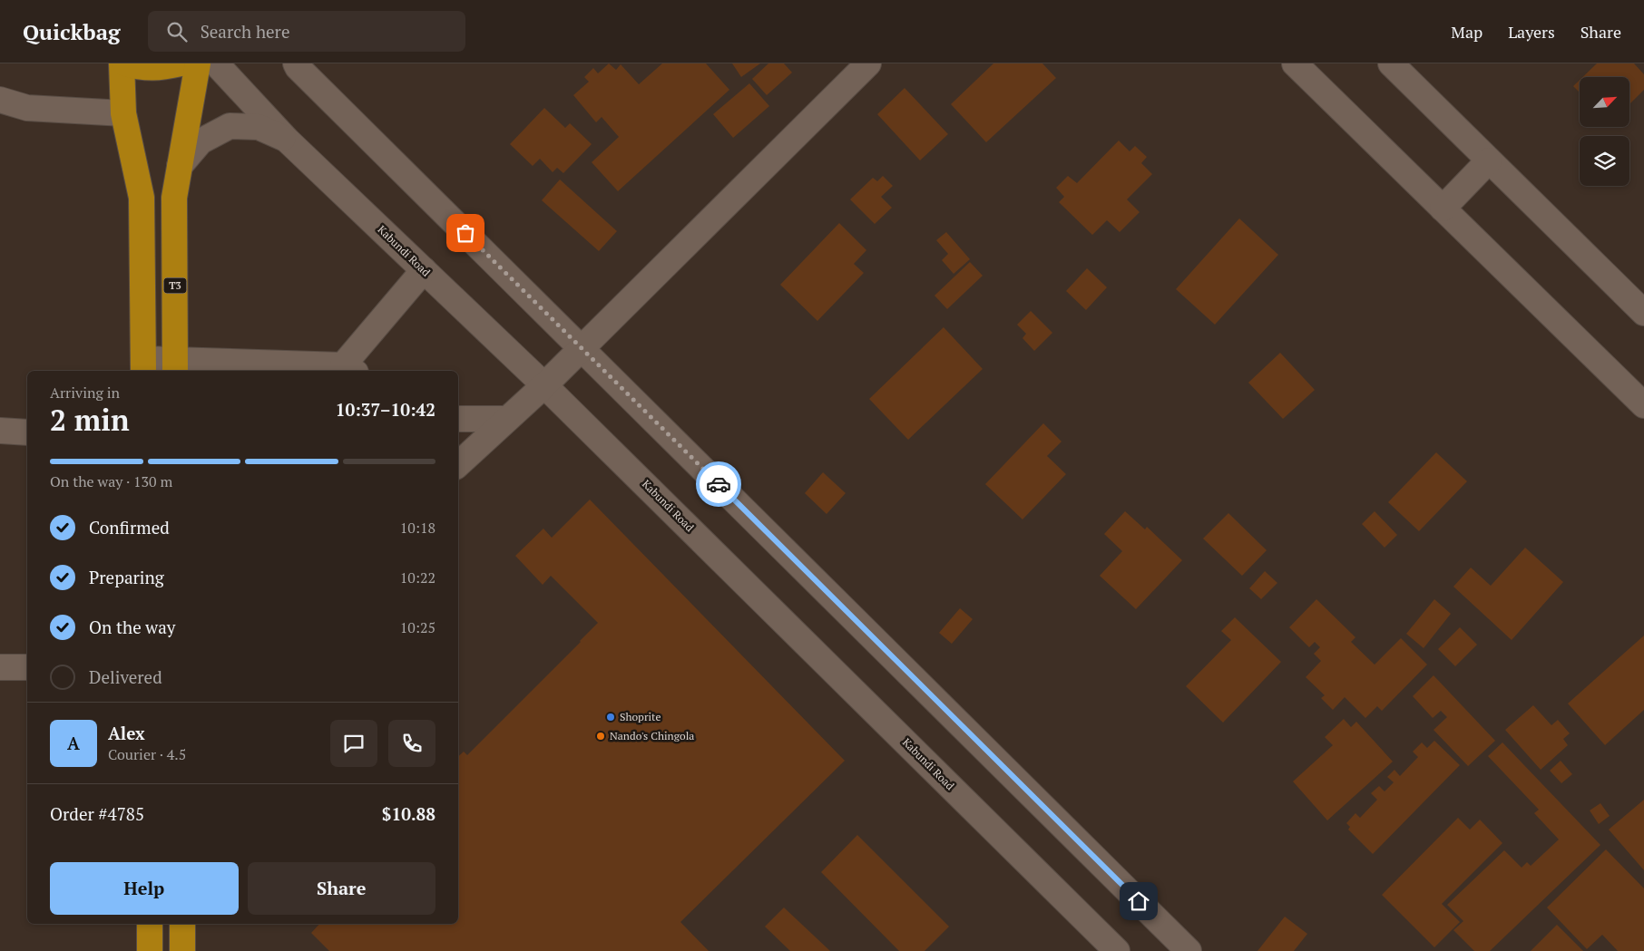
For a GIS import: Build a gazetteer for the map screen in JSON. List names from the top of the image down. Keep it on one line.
{"streets":{"highway":["T3"],"street":["Kabundi Road"]},"places":["Shoprite","Nando's Chingola"],"north":"top right","page":{"header":"Quickbag","search":"Search here","nav":["Map","Layers","Share"],"heading":["2 min","Arriving in","10:37–10:42"],"panel":["Alex","Courier · 4.5","Order #4785","$10.88"],"bar":"On the way · 130 m","list":[["Confirmed","10:18"],["Preparing","10:22"],["On the way","10:25"],"Delivered"],"round":"A","buttons":["Help","Share"]}}
